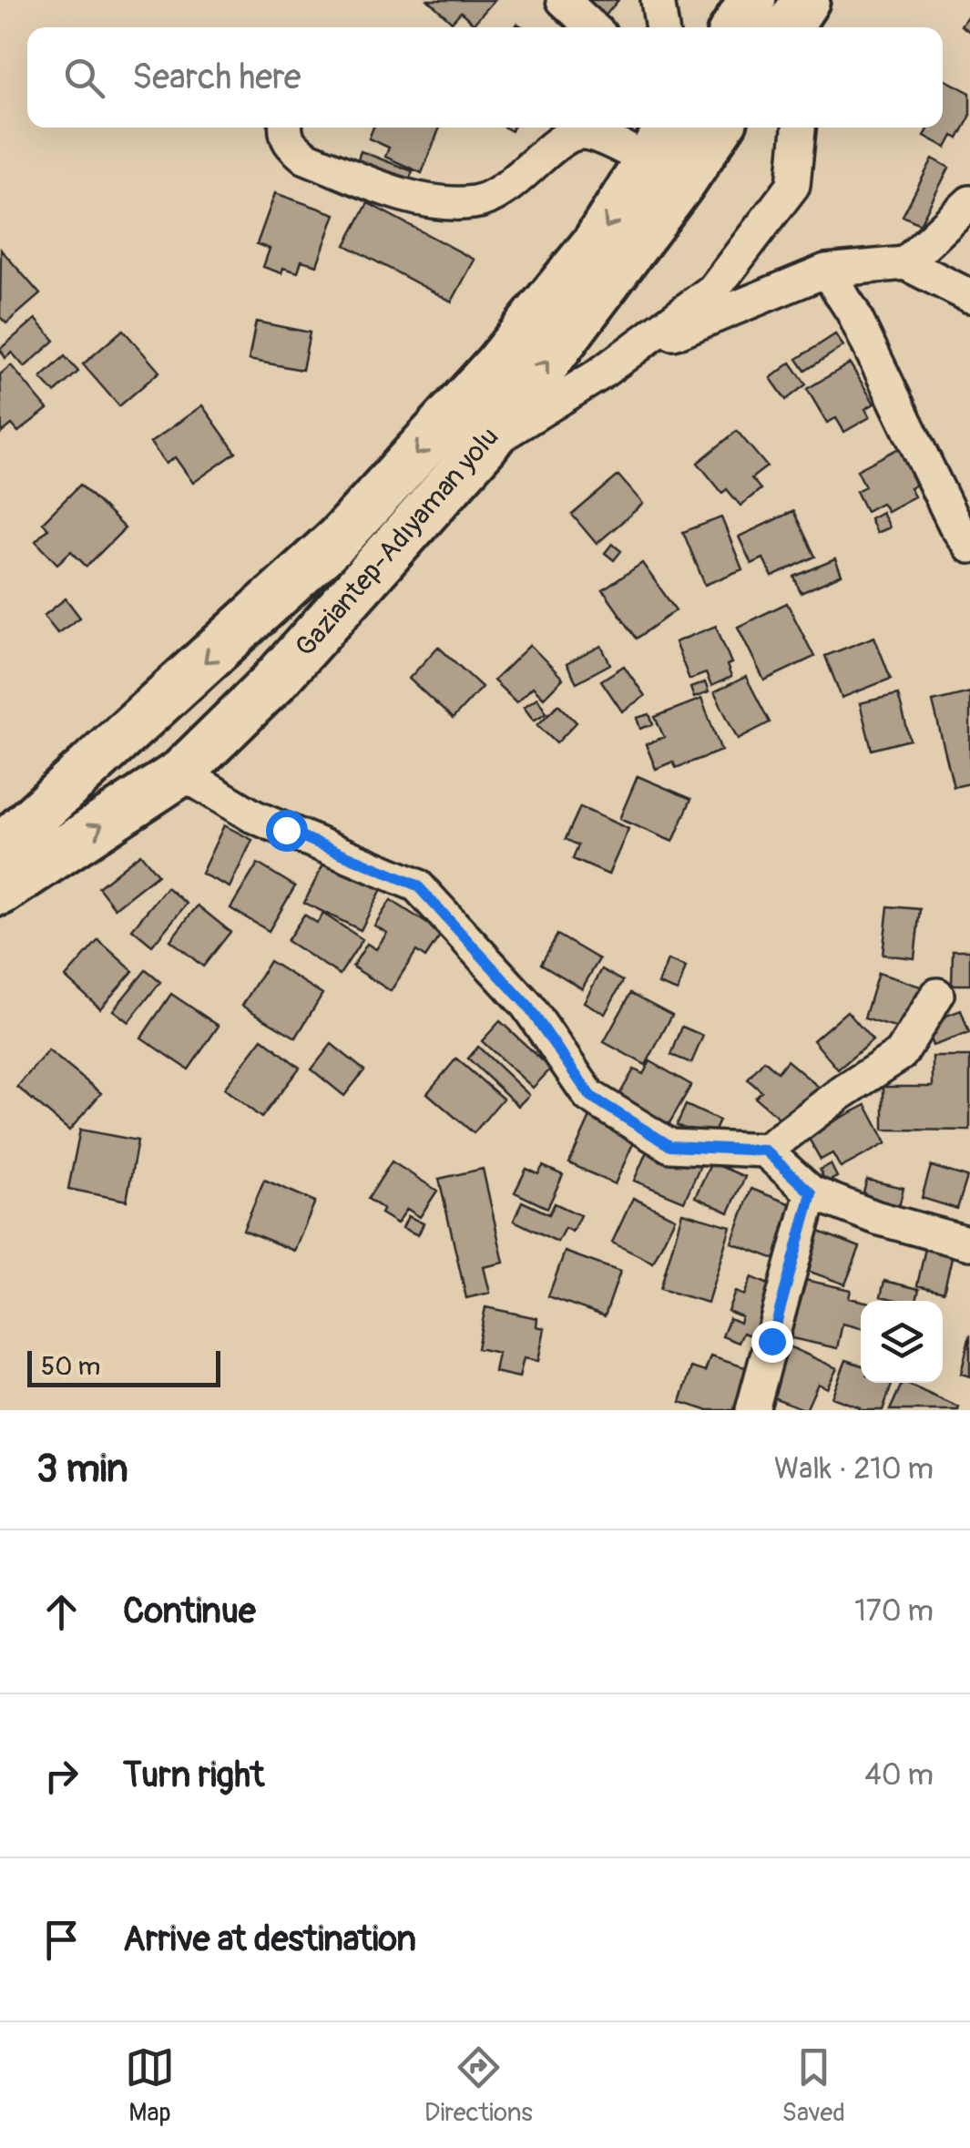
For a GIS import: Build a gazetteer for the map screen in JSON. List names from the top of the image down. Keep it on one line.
{"streets":{"highway":["Gaziantep-Adıyaman yolu"]},"scale_bar":"50 m","page":{"search":"Search here","scale":"50 m","heading":["3 min","Walk · 210 m"],"list":[["Continue","170 m"],["Turn right","40 m"],"Arrive at destination"],"nav":["Map","Directions","Saved"]}}
